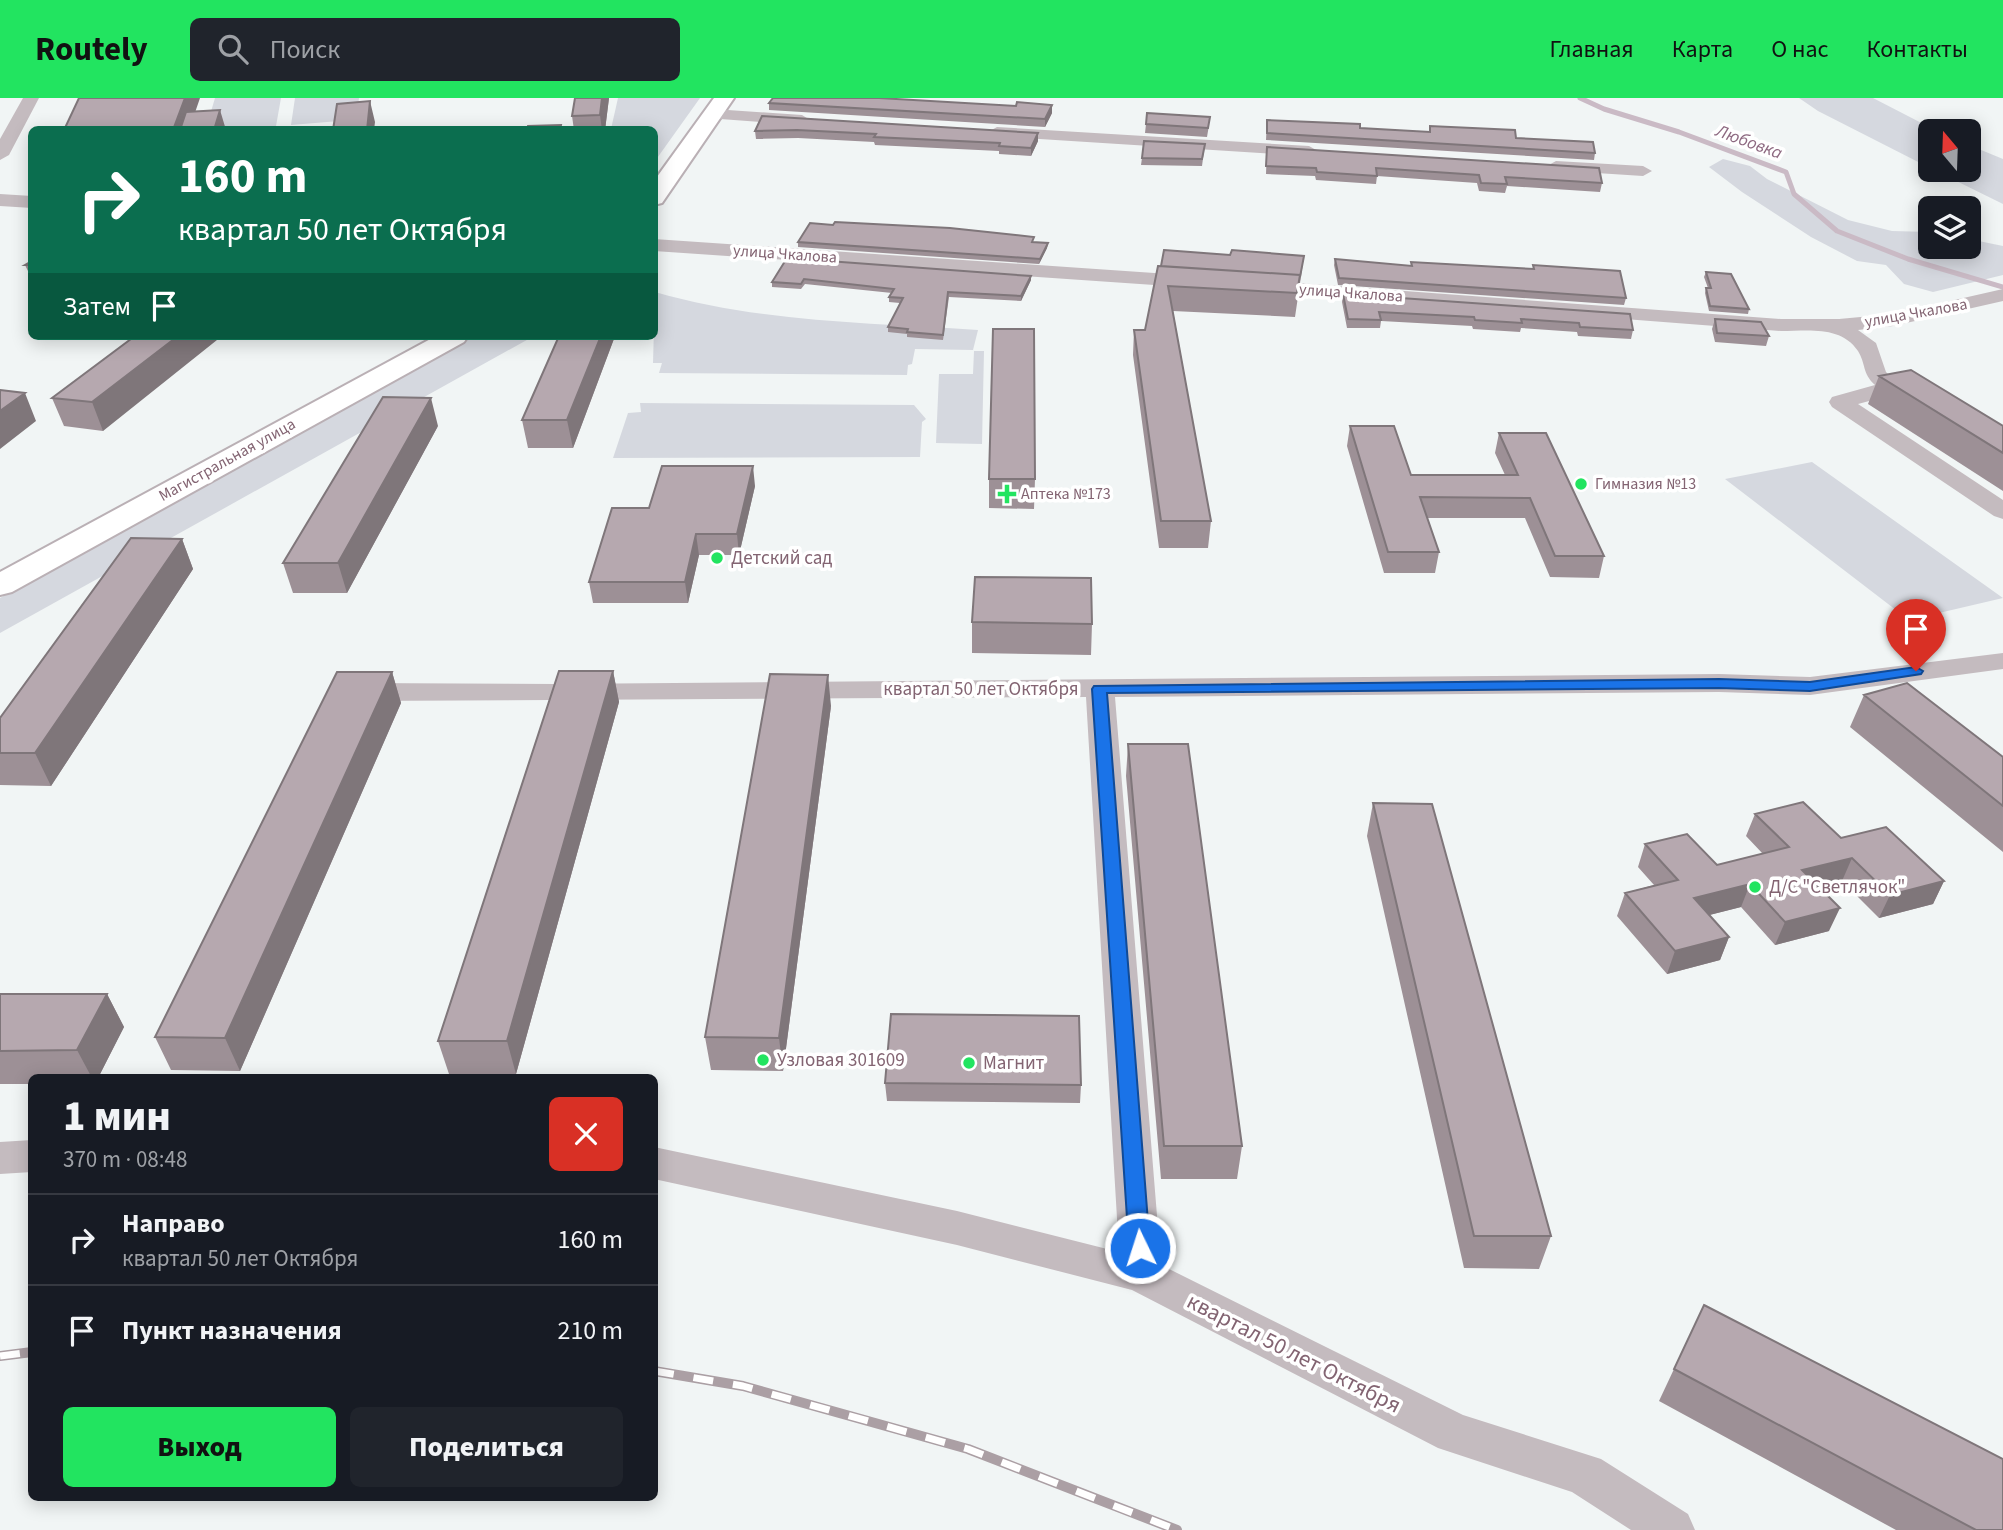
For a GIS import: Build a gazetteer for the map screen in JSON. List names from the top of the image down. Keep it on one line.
{"streets":{"main road":["Магистральная улица"],"street":["улица Чкалова","квартал 50 лет Октября"]},"water":["Любовка"],"places":{"other":["Гимназия №13","Детский сад","Д/С \"Светлячок\"","Узловая 301609","Магнит"],"health":["Аптека №173"]},"north":"top","page":{"header":"Routely","search":"Поиск","nav":["Главная","Карта","О нас","Контакты"],"turn":["160 m","квартал 50 лет Октября"],"then":"Затем","heading":["1 мин","370 m · 08:48"],"list":[{"name":"Направо","note":"квартал 50 лет Октября","value":"160 m"},{"name":"Пункт назначения","value":"210 m"}],"buttons":["Выход","Поделиться"]}}
